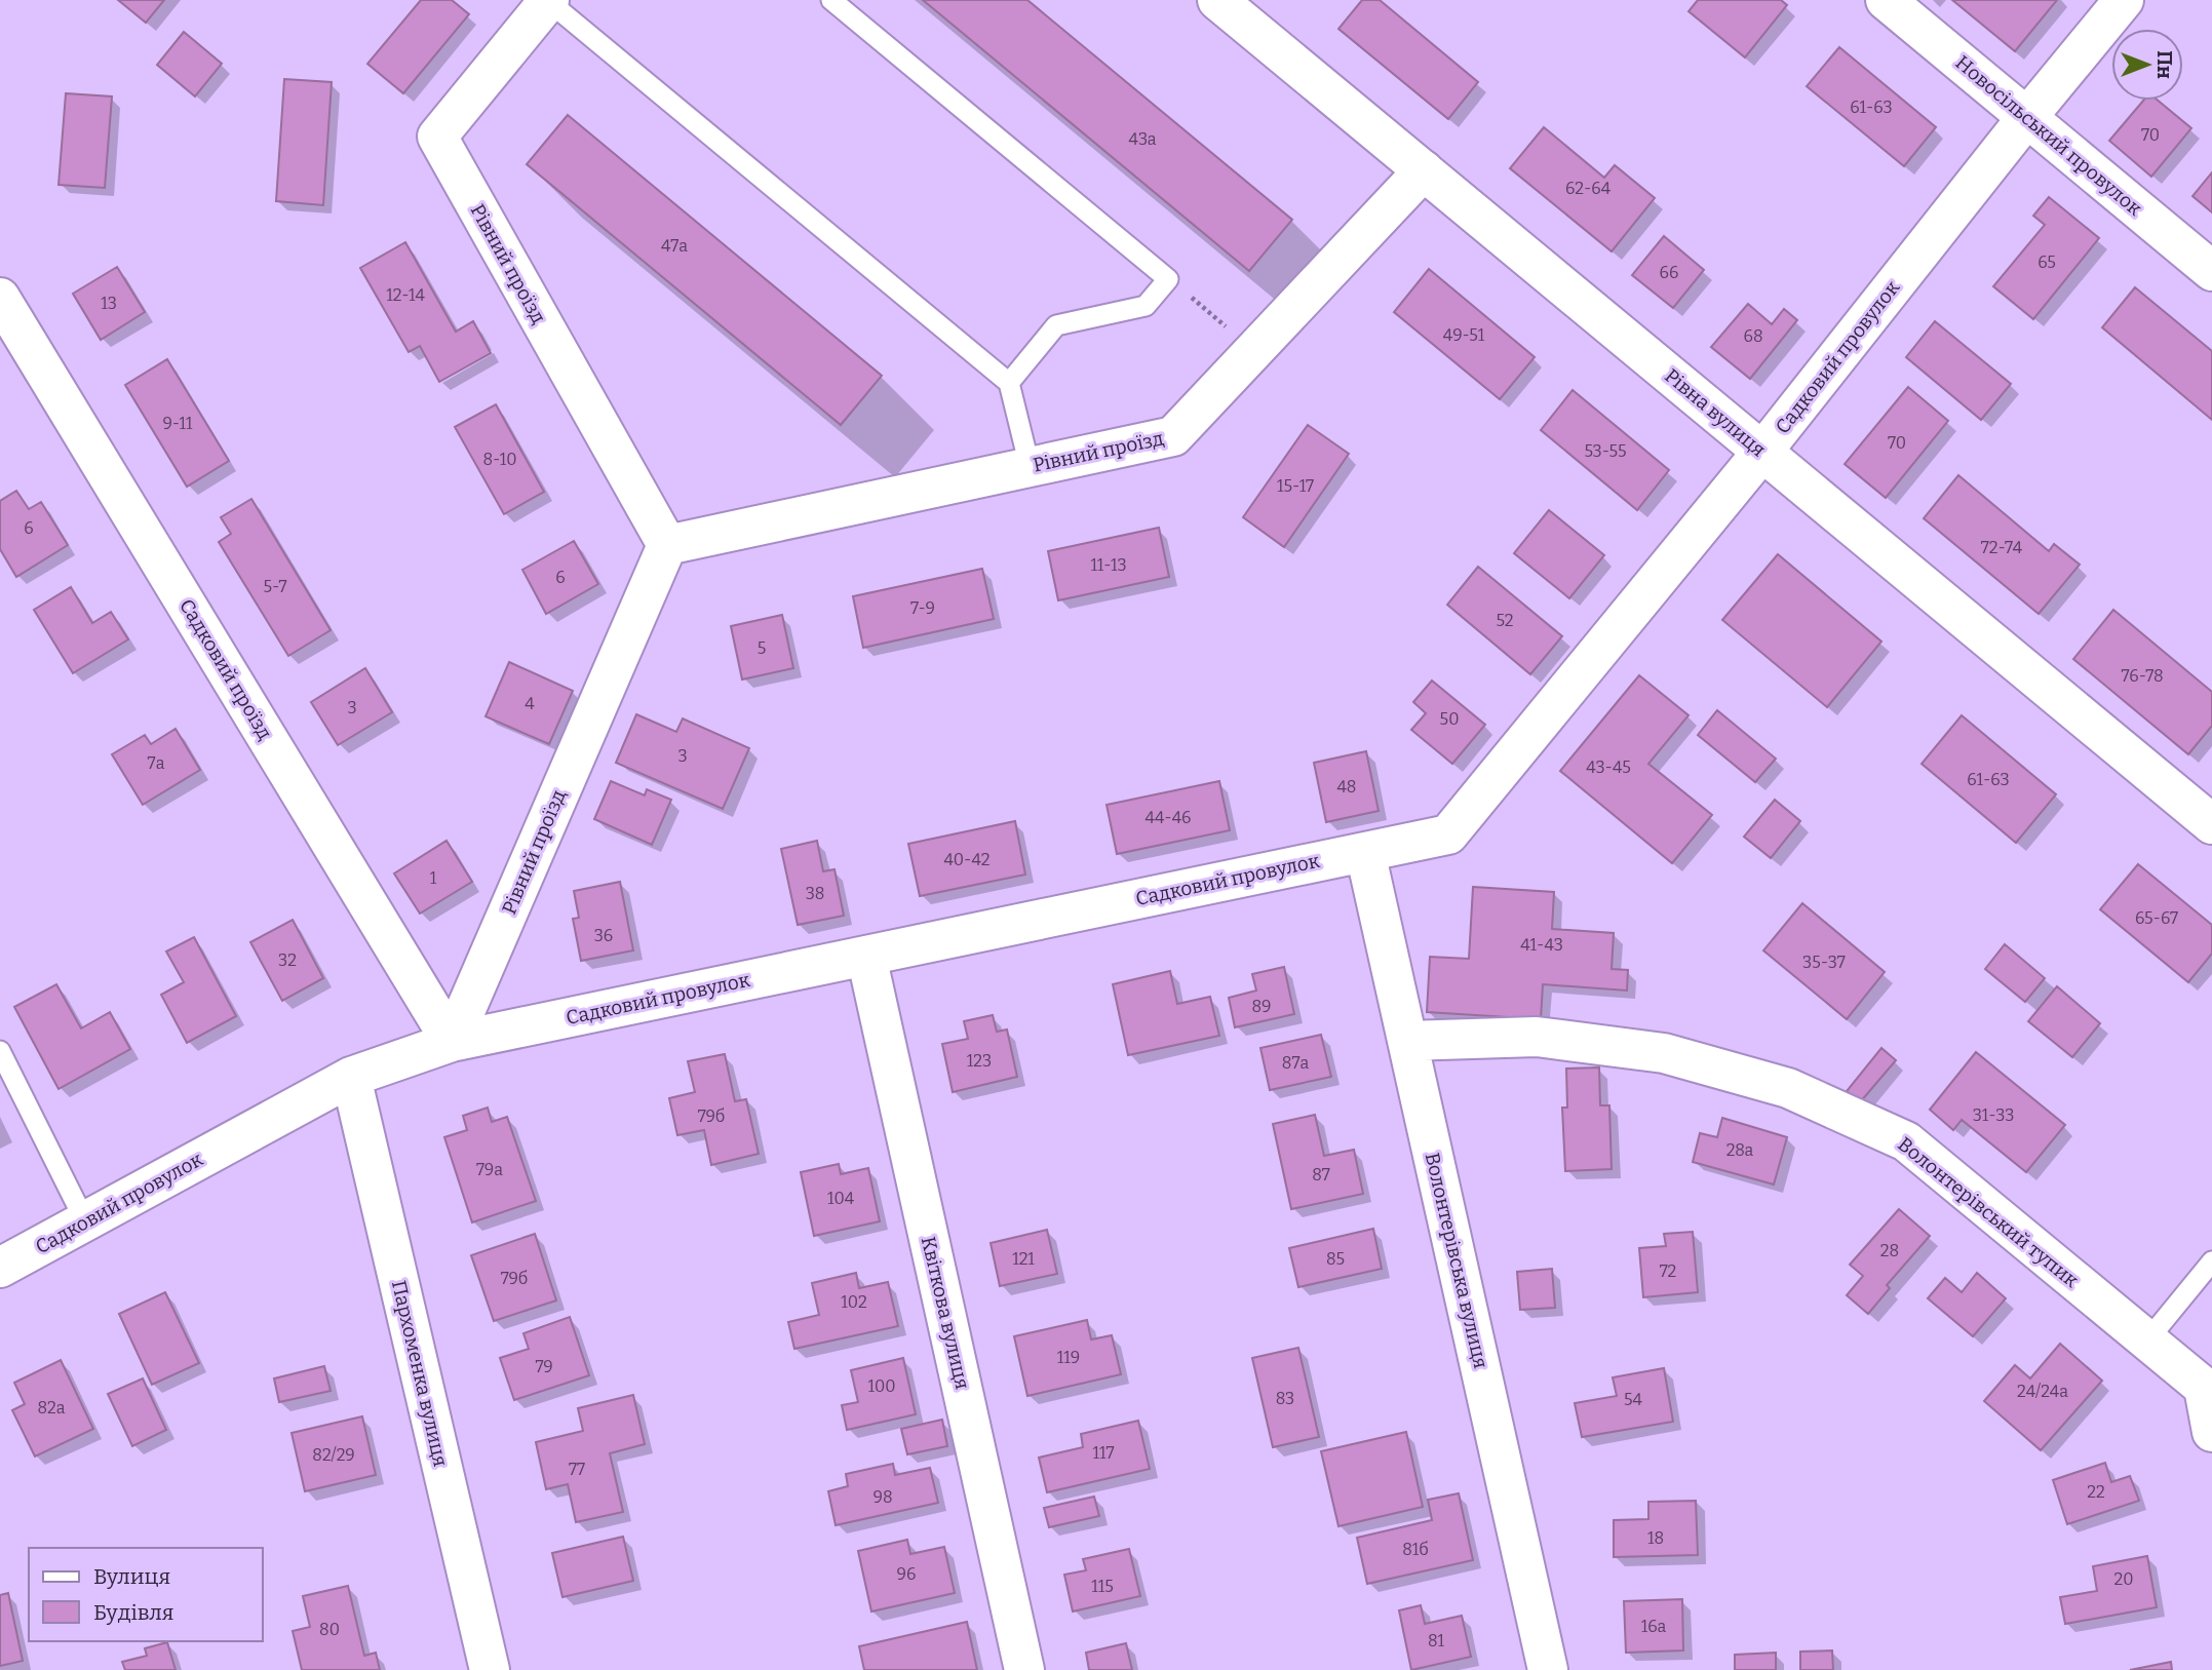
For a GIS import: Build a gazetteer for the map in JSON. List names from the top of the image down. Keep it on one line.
{"streets":{"street":["Новосільський провулок","Рівний проїзд","Садковий провулок","Рівна вулиця","Садковий проїзд","Волонтерівський тупик","Волонтерівська вулиця","Квіткова вулиця","Пархоменка вулиця"]},"crossings":[["Новосільський провулок","Садковий провулок"],["Рівний проїзд","Садковий провулок"],["Рівний проїзд","Рівна вулиця"],["Рівний проїзд","Садковий проїзд"],["Садковий провулок","Рівна вулиця"],["Садковий провулок","Садковий проїзд"],["Садковий провулок","Волонтерівська вулиця"],["Садковий провулок","Квіткова вулиця"],["Садковий провулок","Пархоменка вулиця"],["Волонтерівський тупик","Волонтерівська вулиця"]],"house_numbers":["61-63","70","43а","62-64","47а","65","66","12-14","13","49-51","68","9-11","70","53-55","8-10","15-17","6","72-74","11-13","6","5-7","7-9","52","5","76-78","4","3","50","3","7а","43-45","61-63","48","44-46","40-42","1","38","65-67","36","41-43","32","35-37","89","123","87а","31-33","79б","28а","79а","87","104","28","121","85","72","79б","102","119","79","100","24/24а","83","54","82а","117","82/29","77","22","98","18","81б","96","20","115","16а","80","81"],"legend":["Вулиця","Будівля"],"north":"right"}
